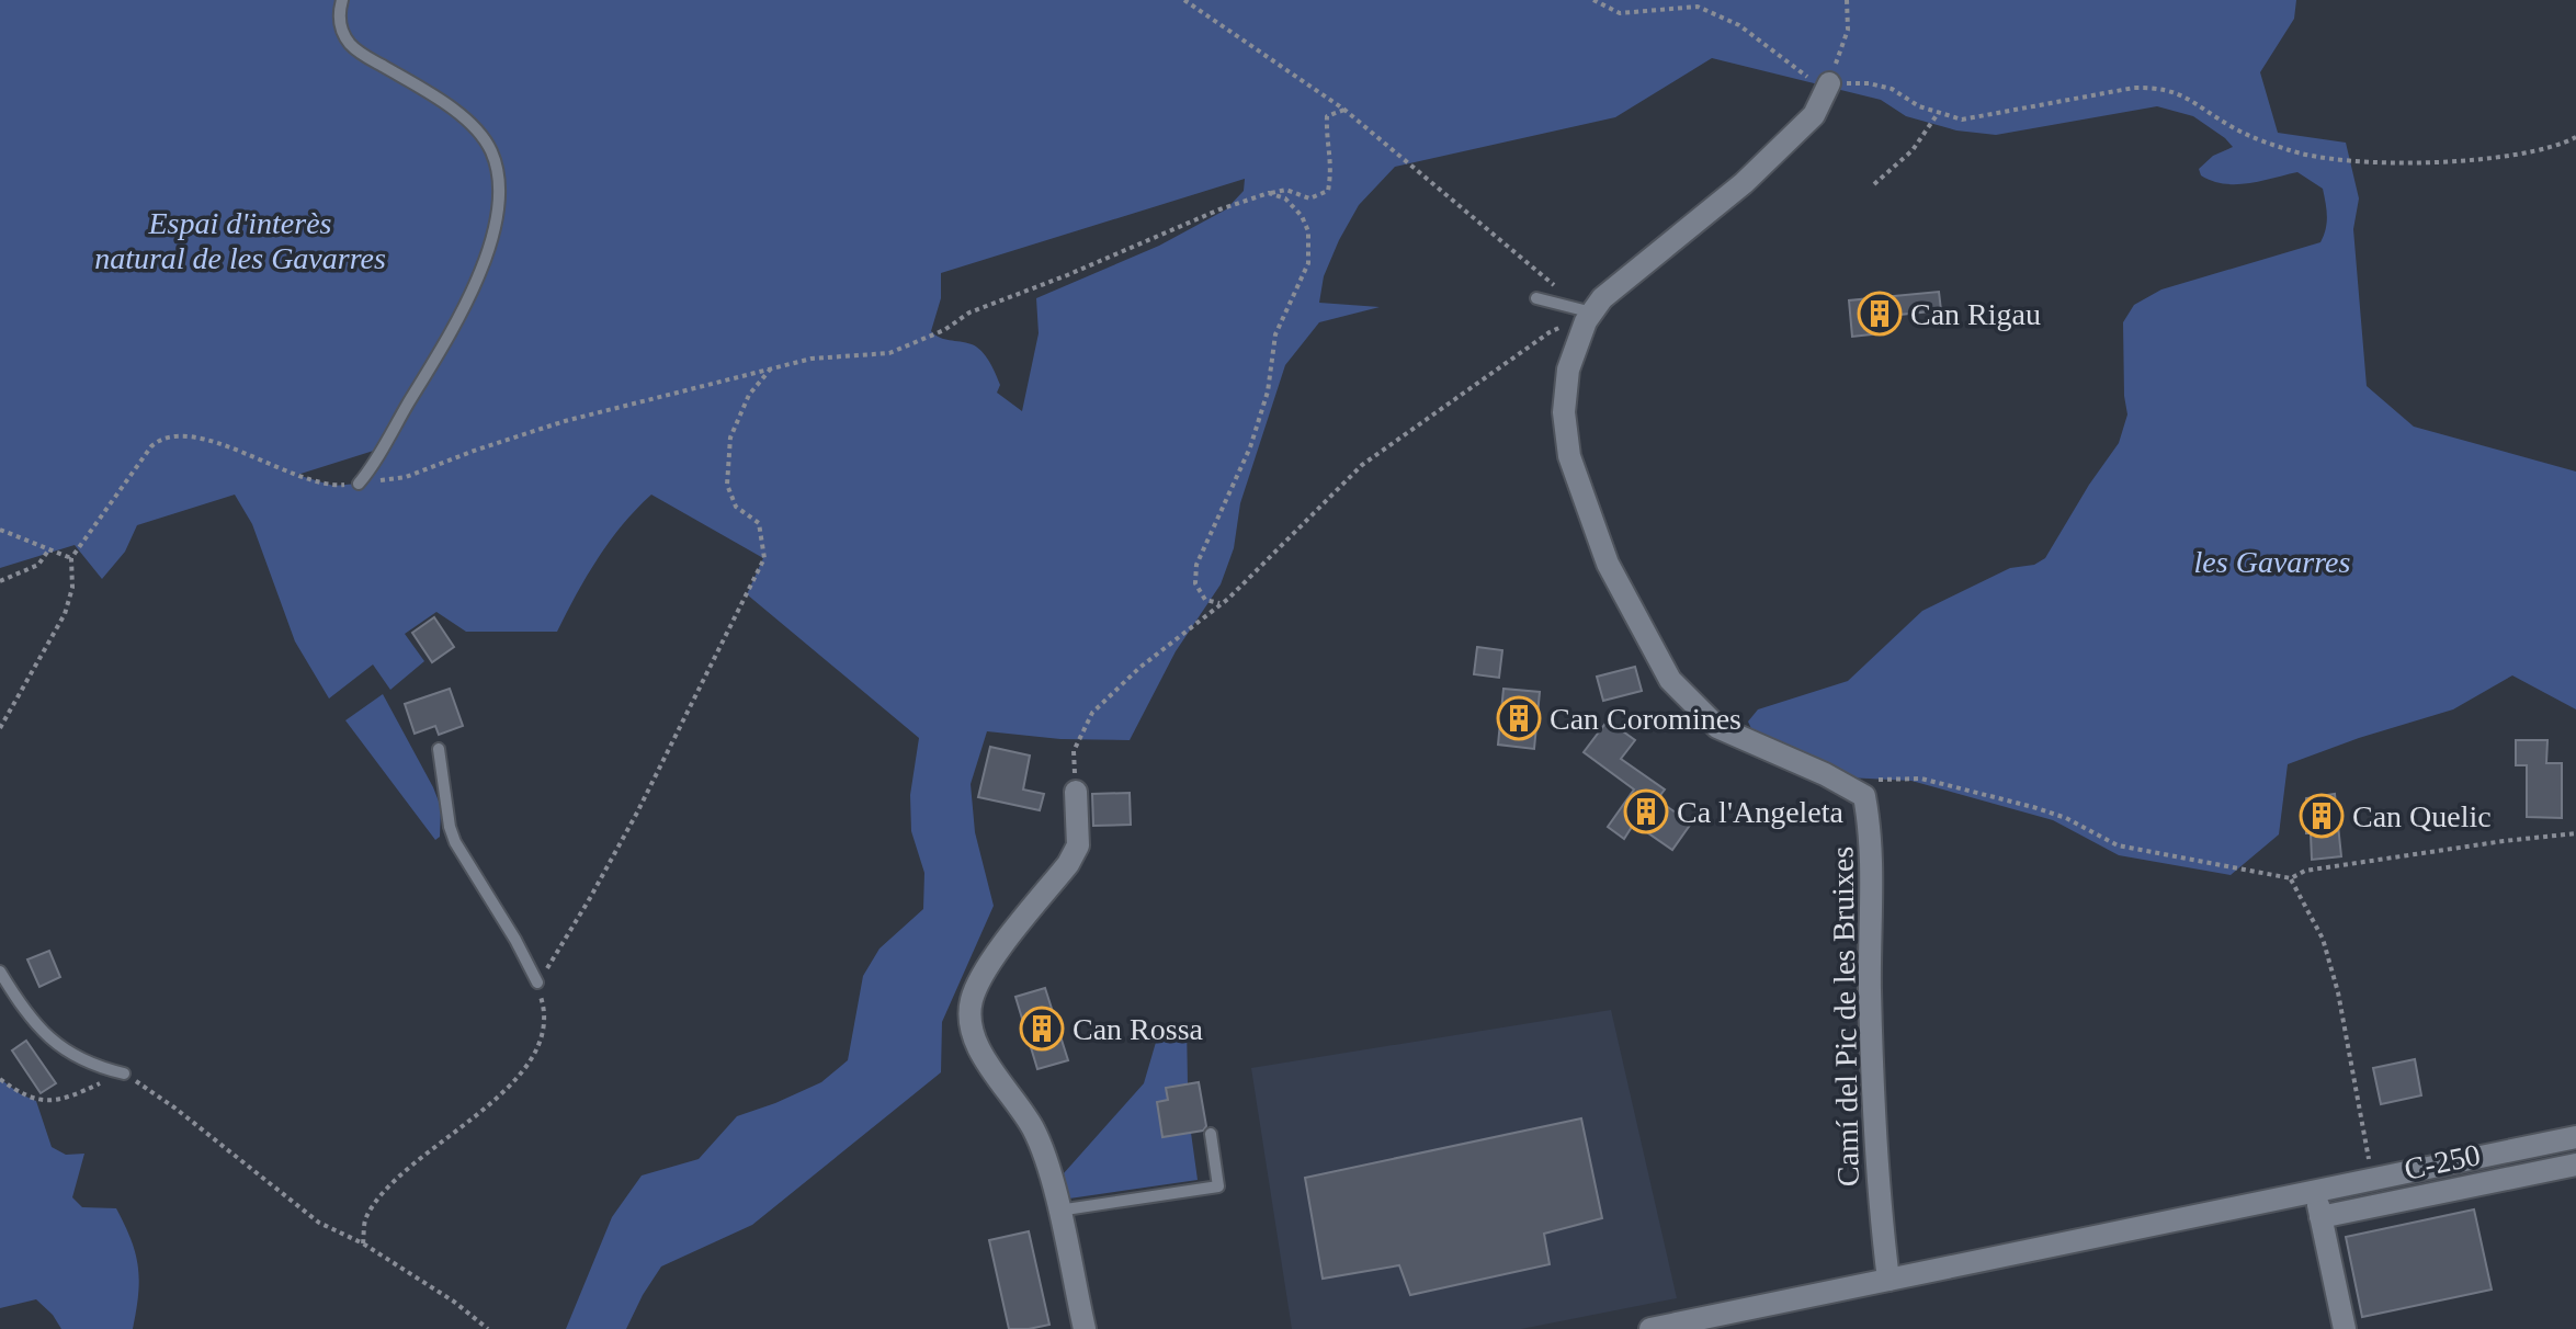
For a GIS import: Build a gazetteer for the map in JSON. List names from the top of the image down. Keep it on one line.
{"streets":{"street":["Camí del Pic de les Bruixes","C-250"]},"crossings":[["Camí del Pic de les Bruixes","C-250"]],"parks":["Espai d'interès natural de les Gavarres","les Gavarres"],"places":{"building":["Can Rigau","Can Coromines","Ca l'Angeleta","Can Quelic","Can Rossa"]}}
